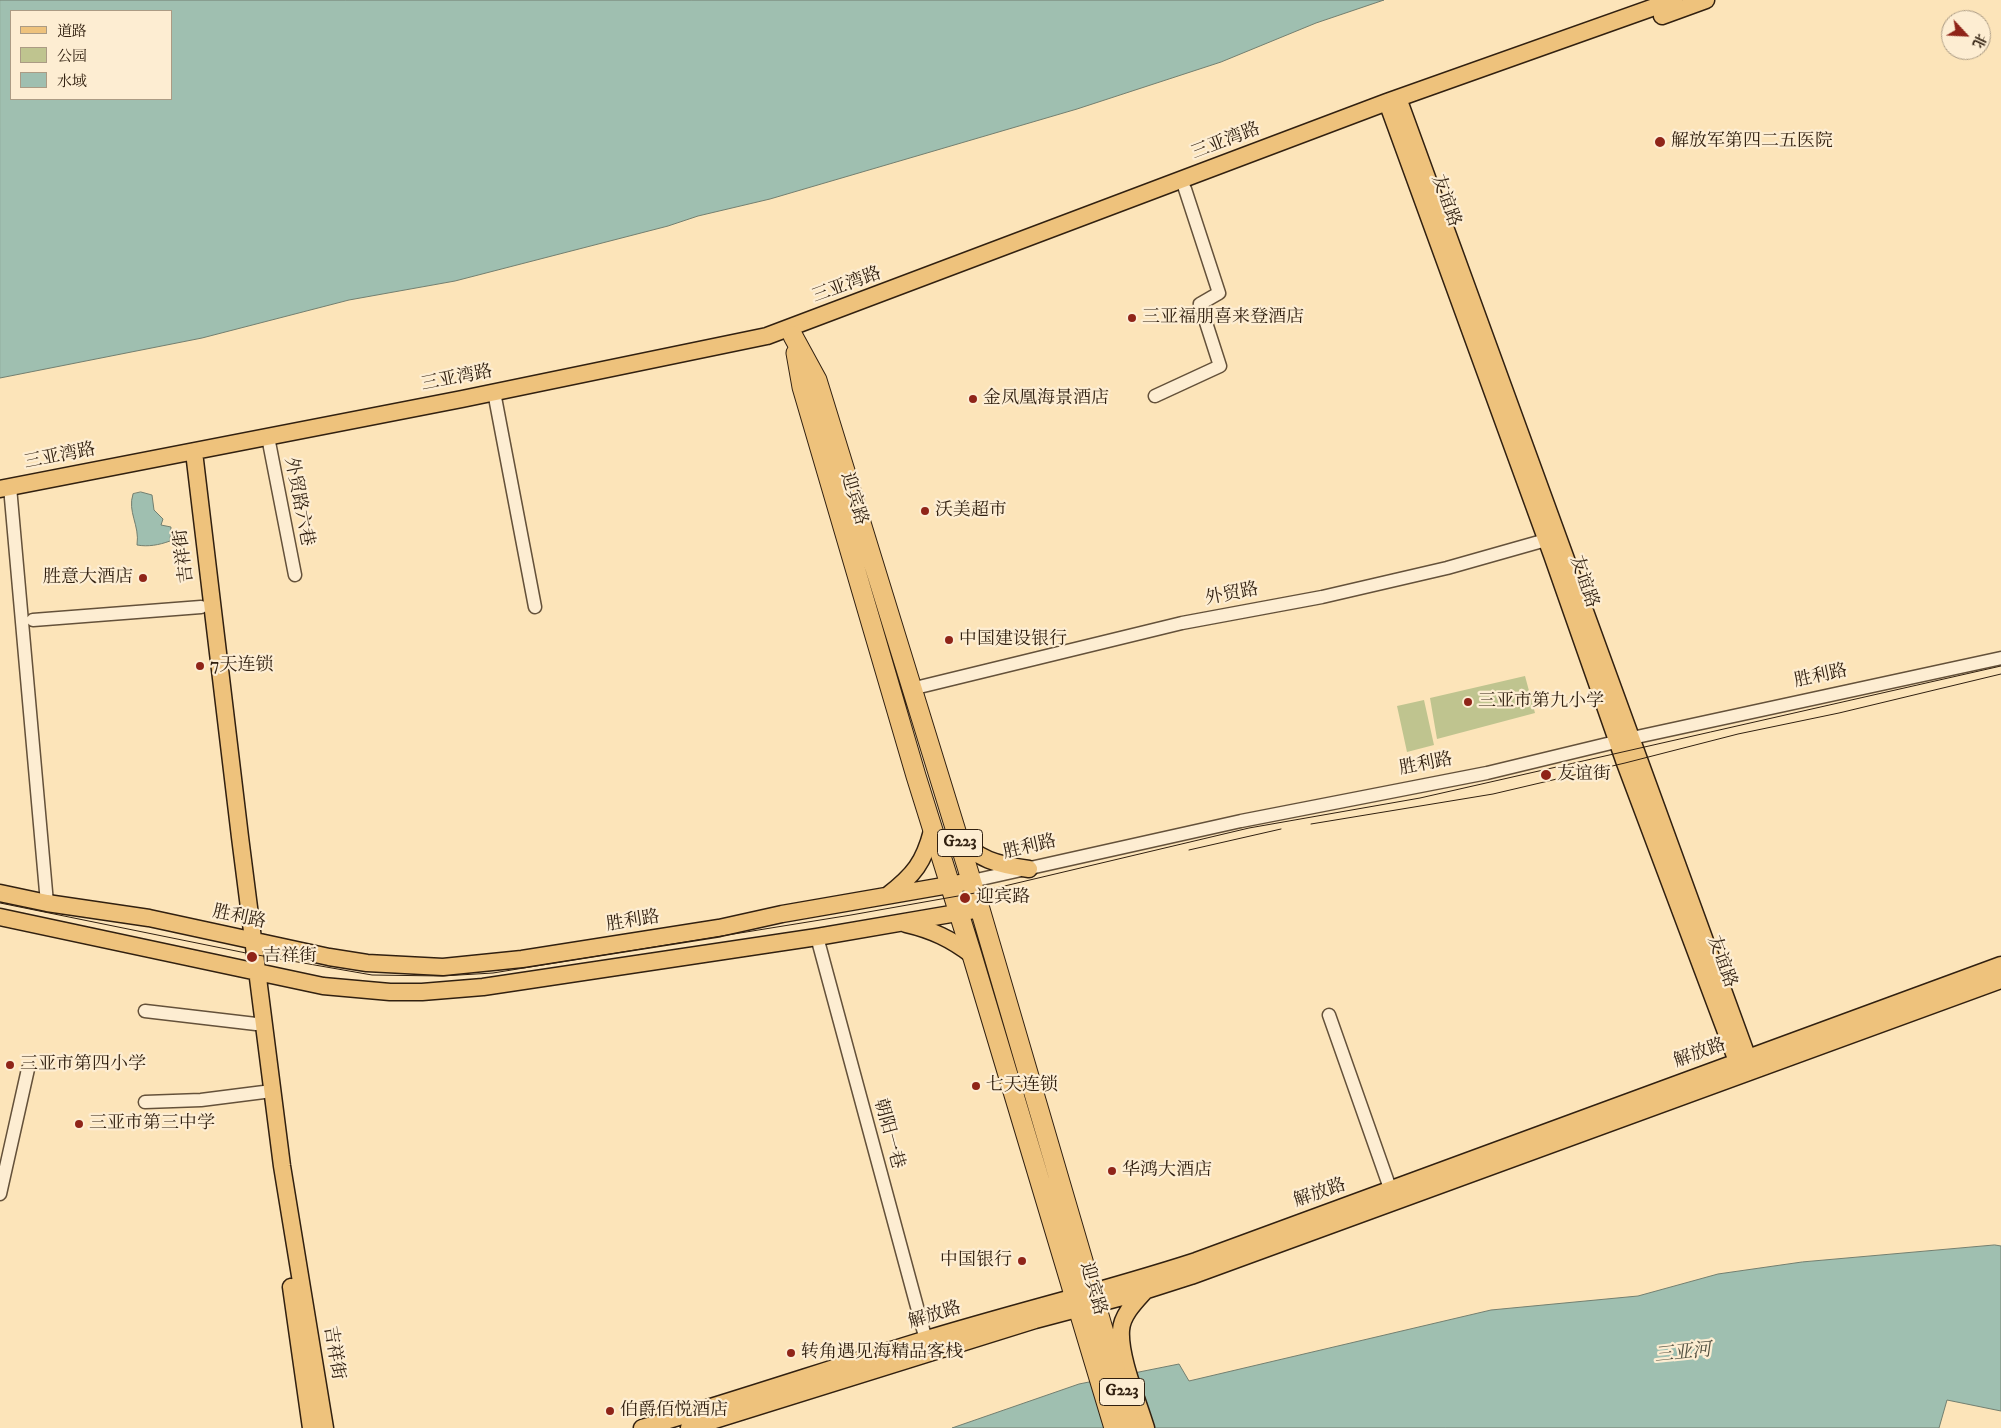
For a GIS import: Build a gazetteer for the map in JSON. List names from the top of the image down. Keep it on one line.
{"streets":{"highway":["迎宾路","G223"],"main road":["三亚湾路","友谊路","吉祥街","胜利路","解放路"],"street":["外贸路六巷","外贸路","朝阳一巷"]},"crossings":[["三亚湾路","友谊路"],["三亚湾路","迎宾路"],["三亚湾路","外贸路六巷"],["三亚湾路","吉祥街"],["友谊路","外贸路"],["友谊路","胜利路"],["友谊路","解放路"],["迎宾路","外贸路"],["迎宾路","胜利路"],["迎宾路","G223"],["迎宾路","解放路"],["吉祥街","胜利路"],["解放路","朝阳一巷"]],"water":["三亚河"],"places":["解放军第四二五医院","三亚福朋喜来登酒店","金凤凰海景酒店","沃美超市","胜意大酒店","中国建设银行","7天连锁","三亚市第九小学","友谊街","迎宾路","吉祥街","三亚市第四小学","七天连锁","三亚市第三中学","华鸿大酒店","中国银行","转角遇见海精品客栈","伯爵佰悦酒店"],"legend":["道路","公园","水域"],"north":"bottom right"}
